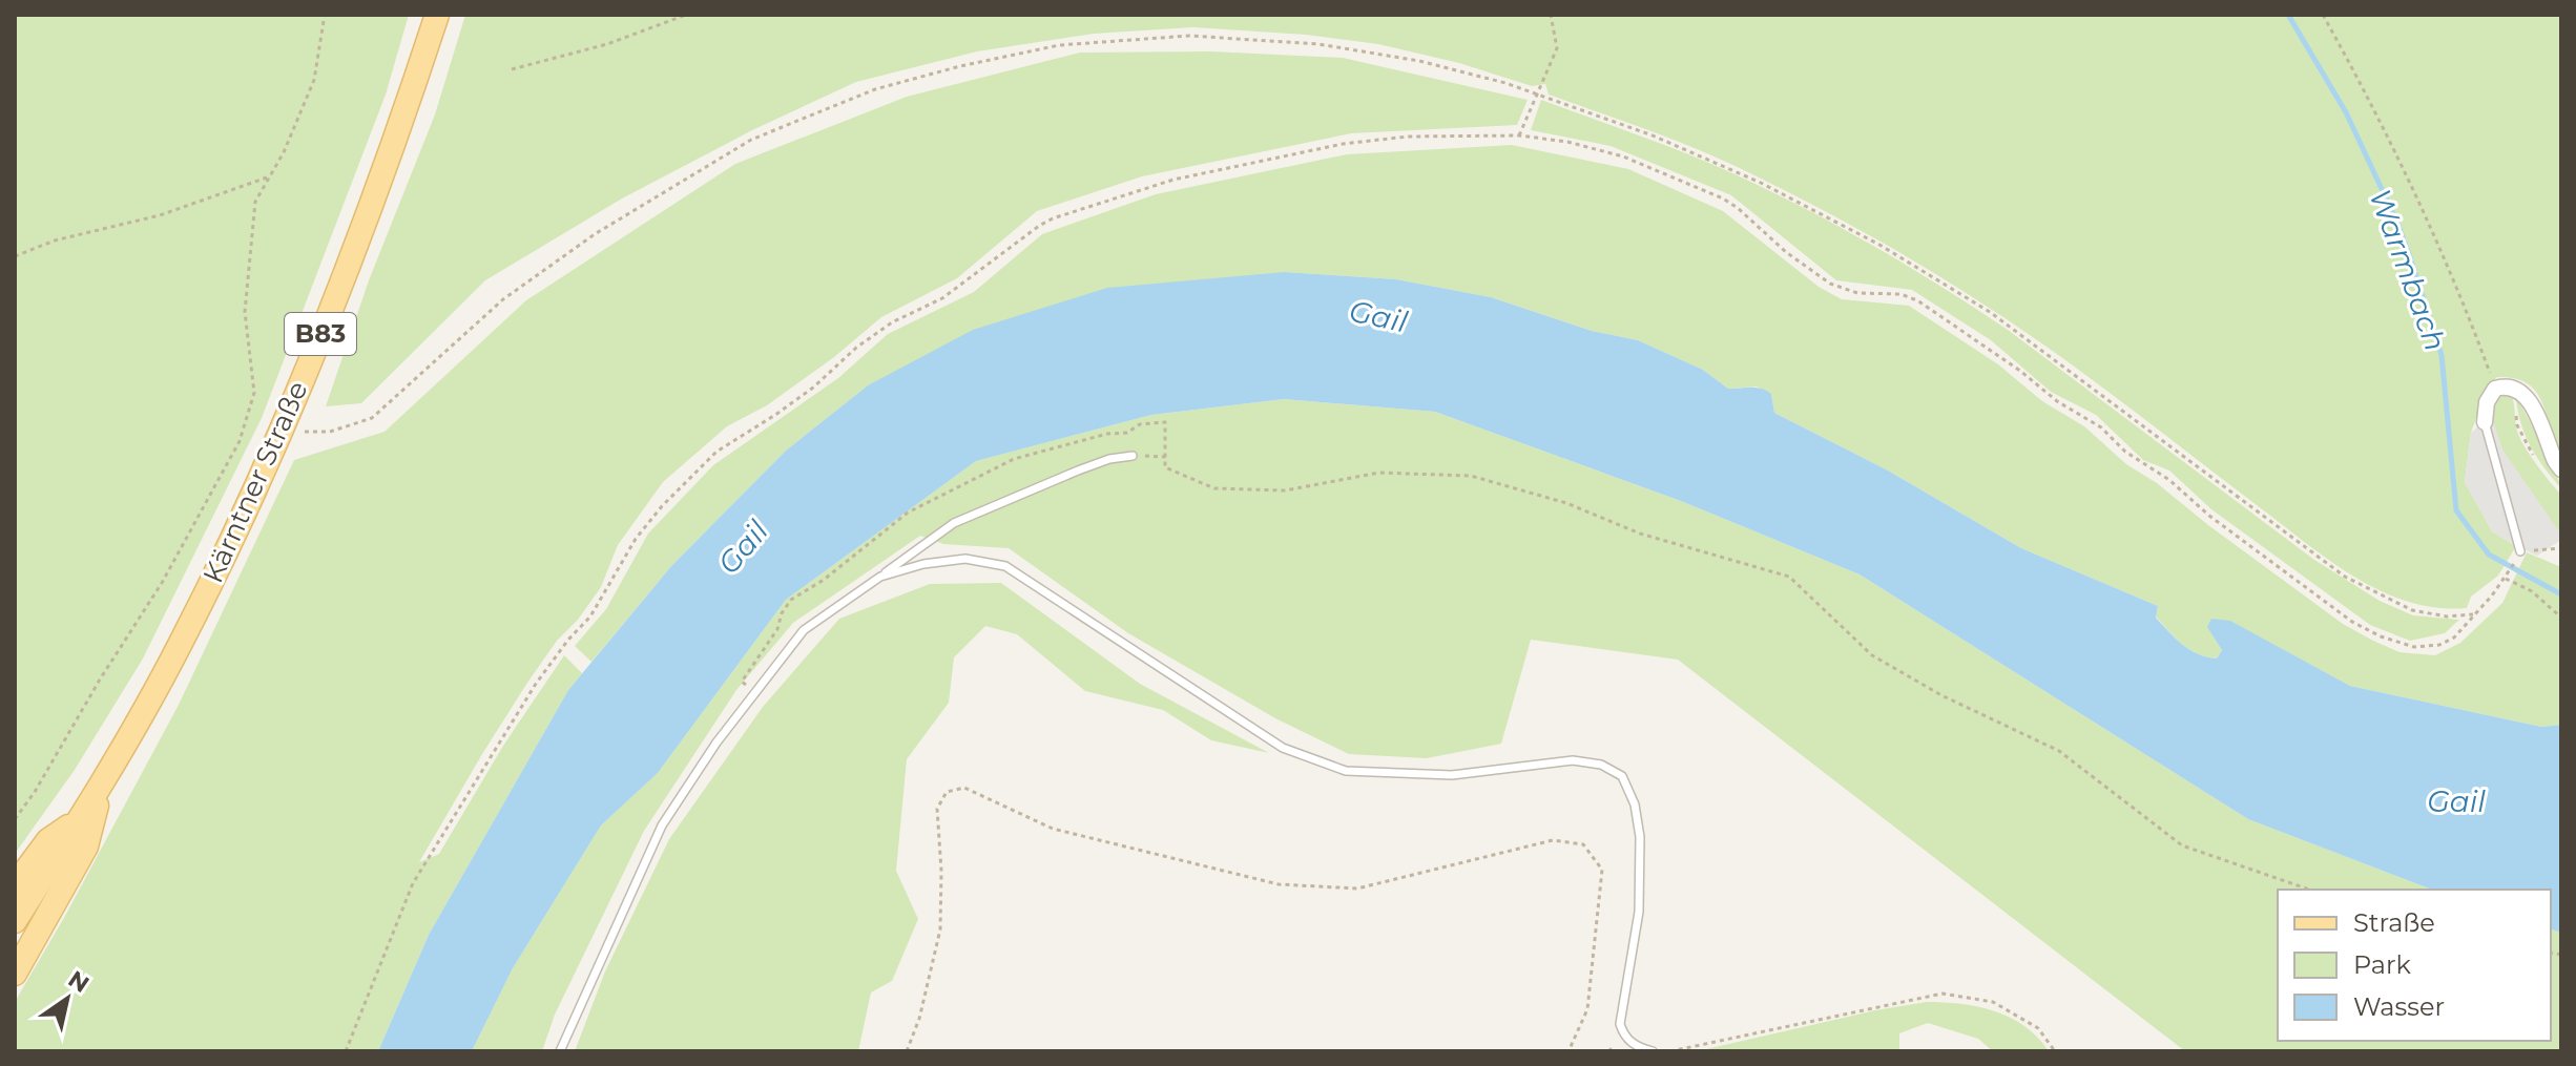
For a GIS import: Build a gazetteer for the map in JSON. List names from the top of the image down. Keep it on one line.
{"streets":{"main road":["B83","Kärntner Straße"]},"water":["Warmbach","Gail"],"legend":["Straße","Park","Wasser"],"north":"top right"}
